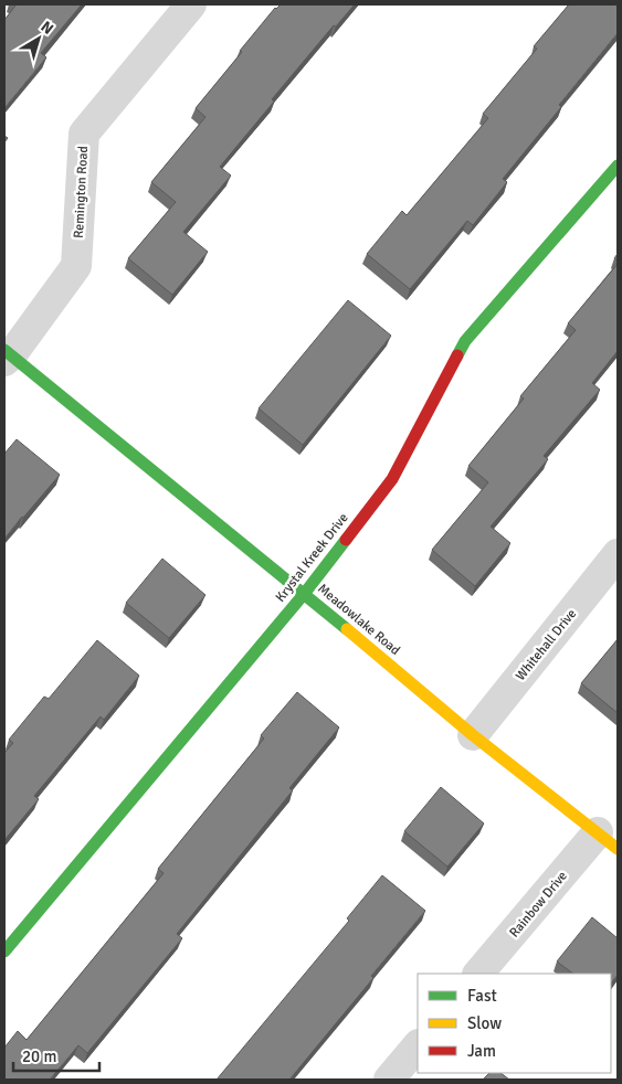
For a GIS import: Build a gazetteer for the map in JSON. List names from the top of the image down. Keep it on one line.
{"streets":{"street":["Remington Road","Krystal Kreek Drive","Meadowlake Road","Whitehall Drive","Rainbow Drive"]},"crossings":[["Remington Road","Meadowlake Road"],["Krystal Kreek Drive","Meadowlake Road"],["Meadowlake Road","Whitehall Drive"],["Meadowlake Road","Rainbow Drive"]],"legend":["Fast","Slow","Jam"],"scale_bar":"20 m","north":"top right"}
